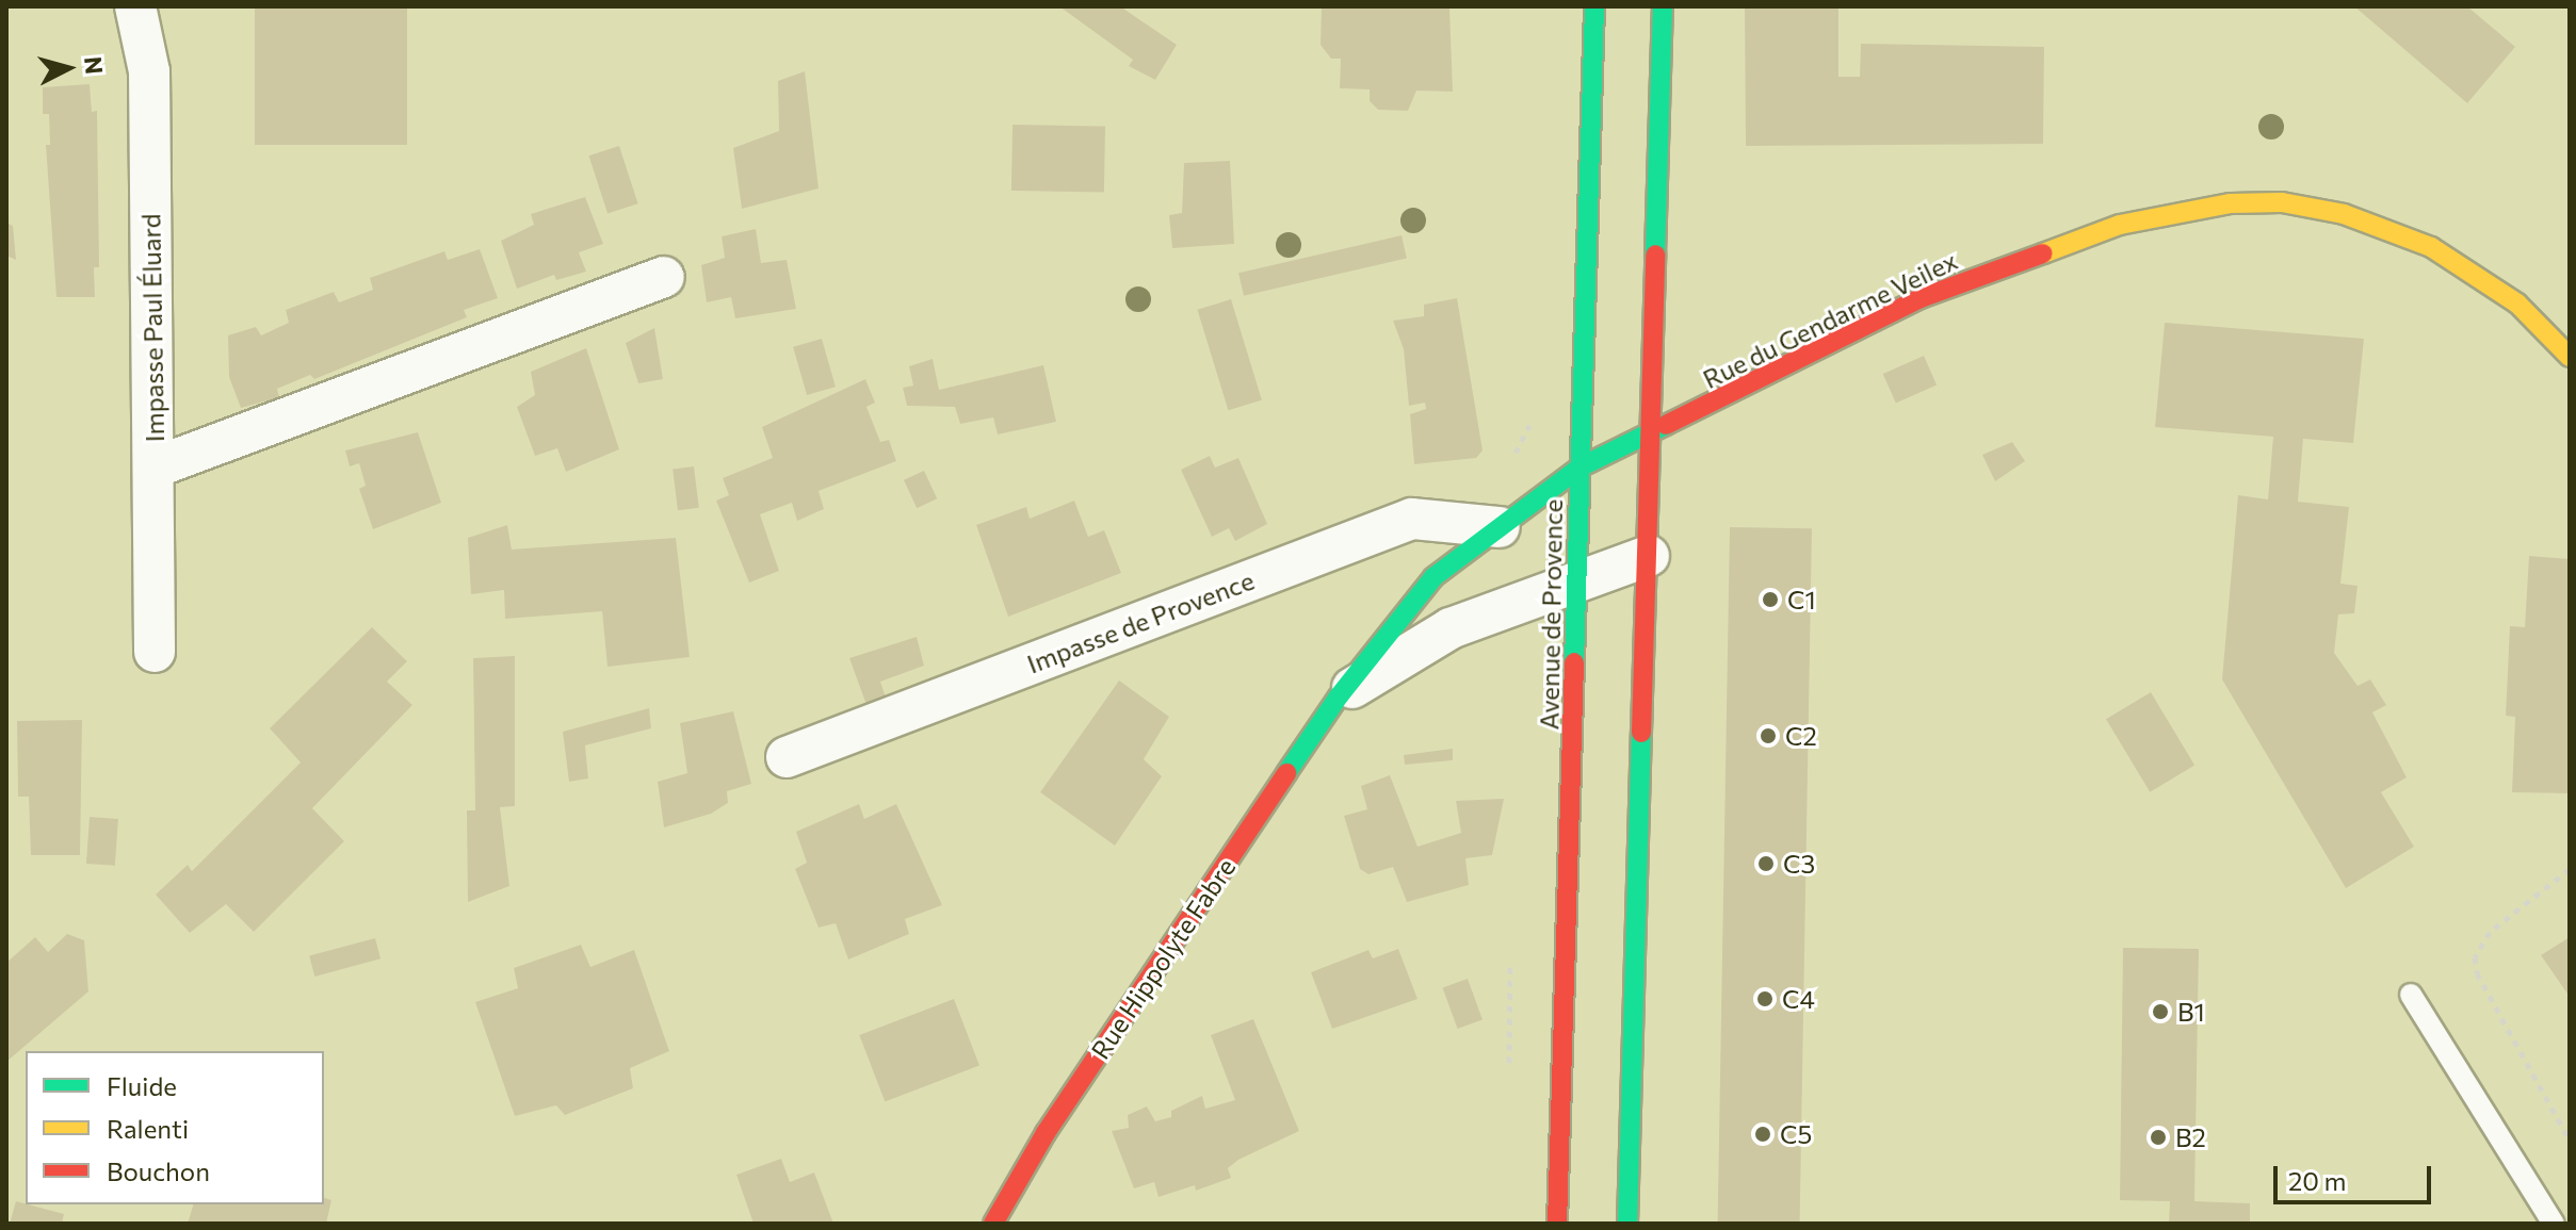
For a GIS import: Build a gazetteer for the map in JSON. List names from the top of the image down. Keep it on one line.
{"streets":{"main road":["Rue du Gendarme Veilex","Avenue de Provence","Rue Hippolyte Fabre"],"street":["Impasse Paul Éluard","Impasse de Provence"]},"crossings":[["Rue du Gendarme Veilex","Avenue de Provence"],["Rue du Gendarme Veilex","Rue Hippolyte Fabre"],["Avenue de Provence","Rue Hippolyte Fabre"],["Impasse de Provence","Rue Hippolyte Fabre"]],"places":["C1","C2","C3","C4","B1","C5","B2"],"legend":["Fluide","Ralenti","Bouchon"],"scale_bar":"20 m","north":"right"}
